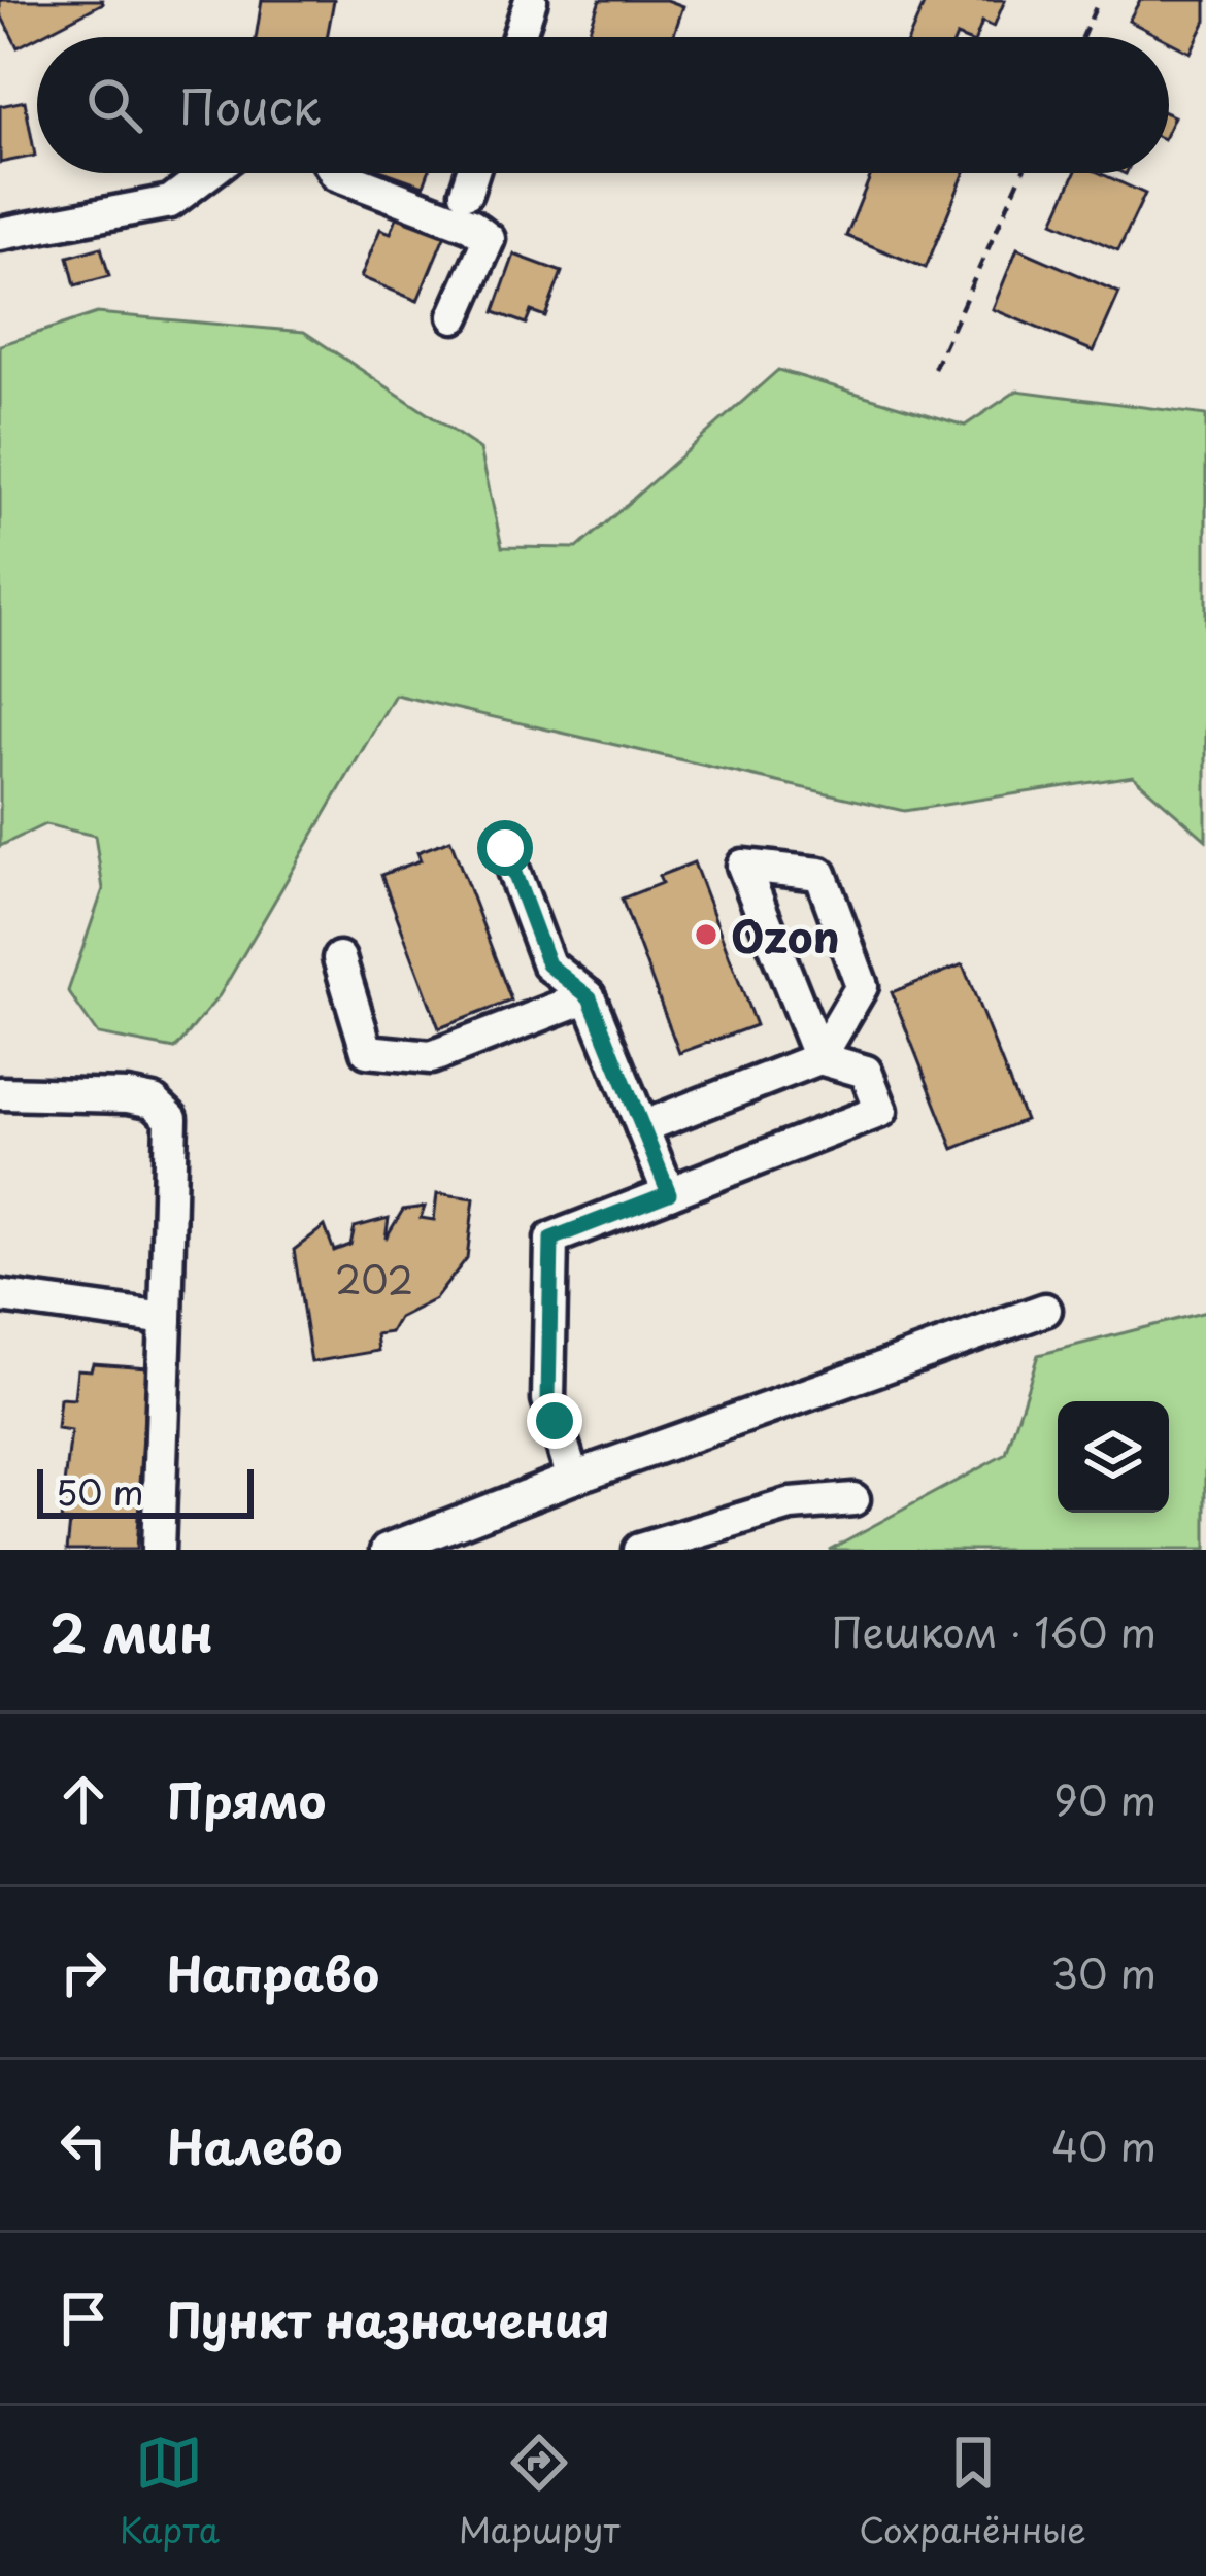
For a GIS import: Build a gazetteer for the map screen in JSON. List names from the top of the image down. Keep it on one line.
{"places":["Ozon"],"house_numbers":["202"],"scale_bar":"50 m","page":{"search":"Поиск","scale":"50 m","heading":["2 мин","Пешком · 160 m"],"list":[["Прямо","90 m"],["Направо","30 m"],["Налево","40 m"],"Пункт назначения"],"nav":["Карта","Маршрут","Сохранённые"]}}
